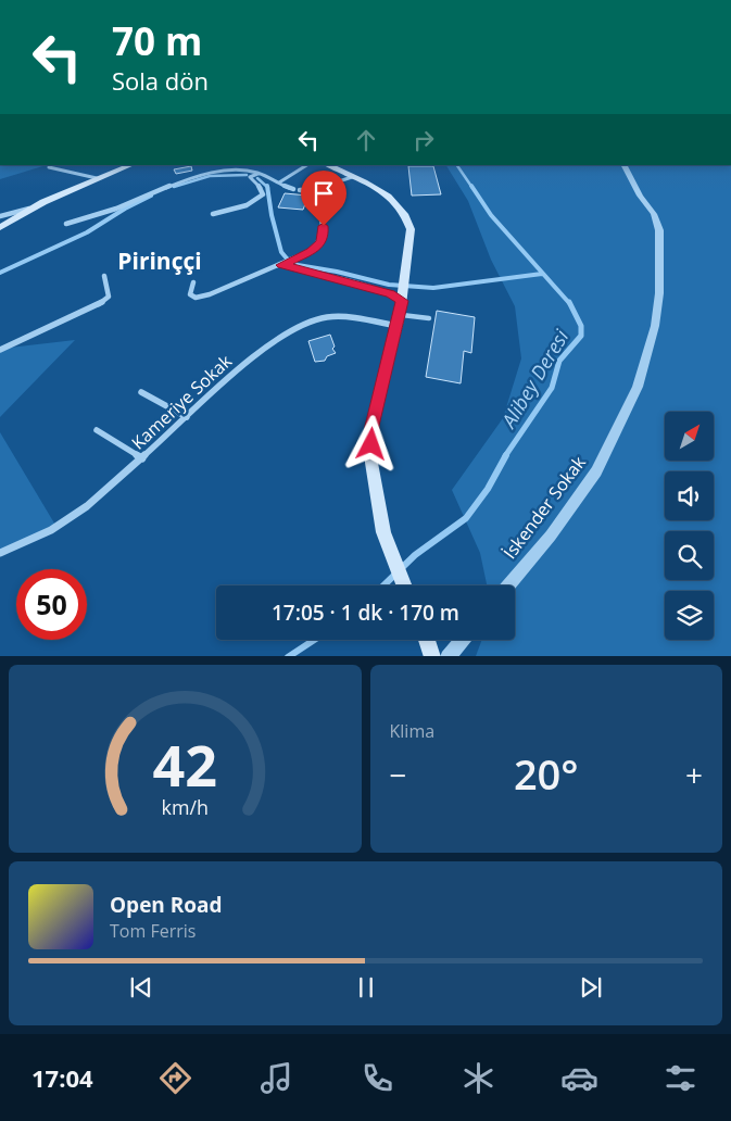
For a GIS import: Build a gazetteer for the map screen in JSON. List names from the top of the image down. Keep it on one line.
{"streets":{"street":["Kameriye Sokak","İskender Sokak"]},"districts":["Pirinççi"],"water":["Alibey Deresi"],"north":"top right","page":{"turn":["70 m","Sola dön"],"limit":"50","trip":"17:05 · 1 dk · 170 m","tile":"Klima","heat":["−","20°","+"],"song":["Open Road","Tom Ferris"],"tabs":"17:04","gauge":["42","km/h"]}}
